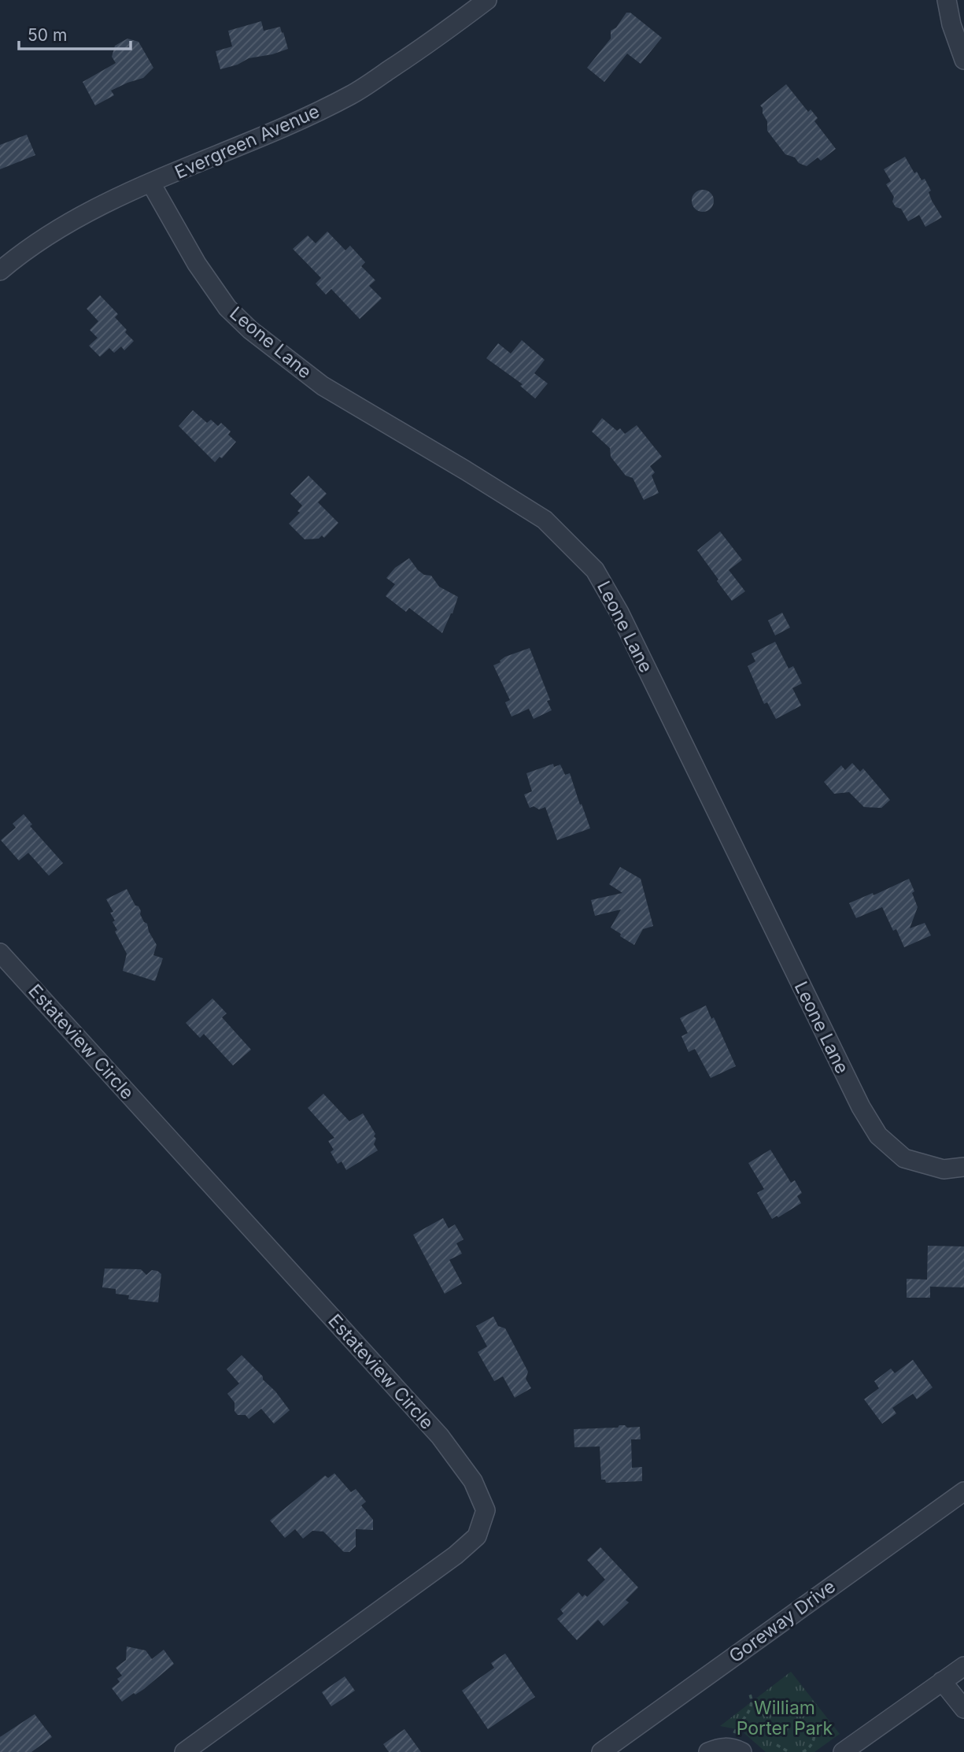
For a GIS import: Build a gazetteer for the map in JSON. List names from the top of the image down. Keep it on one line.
{"streets":{"street":["Evergreen Avenue","Leone Lane","Estateview Circle","Goreway Drive"]},"crossings":[["Evergreen Avenue","Leone Lane"]],"parks":["William Porter Park"],"scale_bar":"50 m"}
